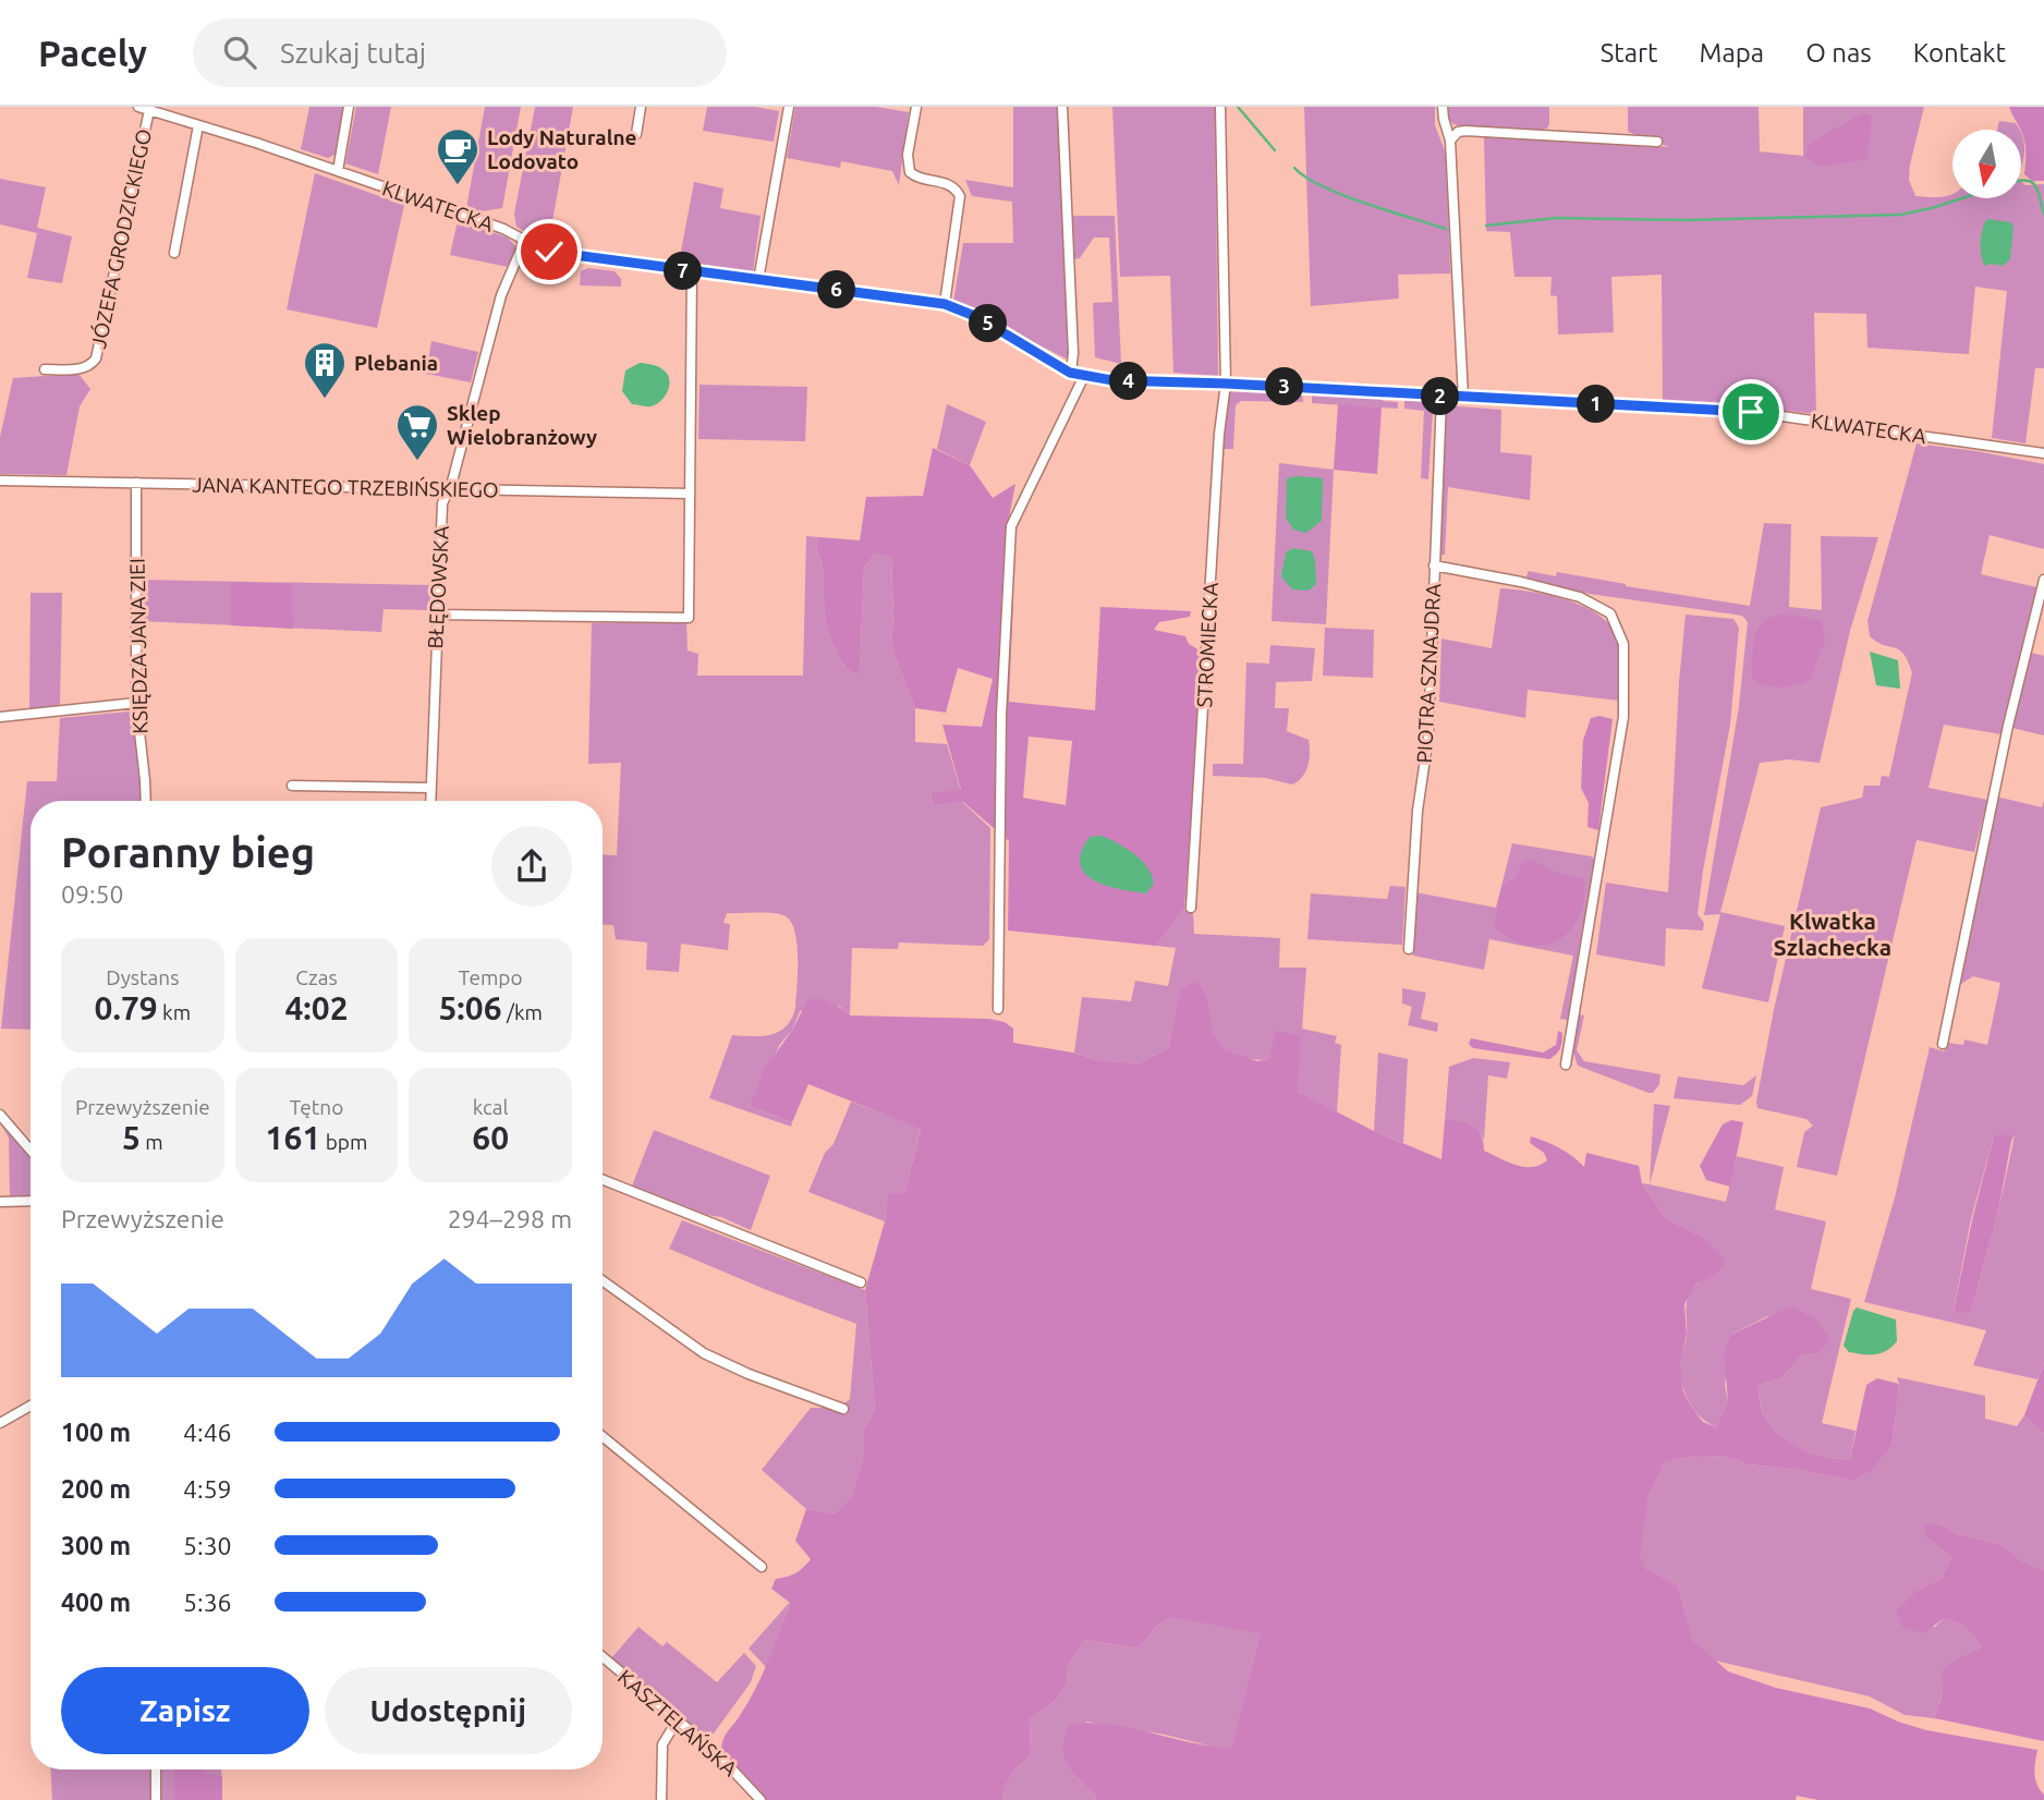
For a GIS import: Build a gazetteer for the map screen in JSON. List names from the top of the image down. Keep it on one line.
{"streets":{"street":["KLWATECKA","JÓZEFA GRODZICKIEGO","JANA KANTEGO TRZEBIŃSKIEGO","BŁĘDOWSKA","STROMIECKA","KSIĘDZA JANA ZIEI","PIOTRA SZNAJDRA","KASZTELAŃSKA"]},"crossings":[["KLWATECKA","JÓZEFA GRODZICKIEGO"],["KLWATECKA","BŁĘDOWSKA"],["KLWATECKA","STROMIECKA"],["KLWATECKA","PIOTRA SZNAJDRA"],["JANA KANTEGO TRZEBIŃSKIEGO","BŁĘDOWSKA"],["JANA KANTEGO TRZEBIŃSKIEGO","KSIĘDZA JANA ZIEI"]],"districts":["Klwatka Szlachecka"],"places":{"cafe":["Lody Naturalne Lodovato"],"building":["Plebania"],"supermarket":["Sklep Wielobranżowy"]},"north":"bottom","page":{"header":"Pacely","search":"Szukaj tutaj","nav":["Start","Mapa","O nas","Kontakt"],"pins":["7","6","5","4","3","2","1"],"heading":["Poranny bieg","09:50"],"stats":[["Dystans","0.79 km"],["Czas","4:02"],["Tempo","5:06 /km"],["Przewyższenie","5 m"],["Tętno","161 bpm"],["kcal","60"]],"chart":["Przewyższenie","294–298 m"],"list":[{"name":"100 m","note":"4:46"},{"name":"200 m","note":"4:59"},{"name":"300 m","note":"5:30"},{"name":"400 m","note":"5:36"}],"buttons":["Zapisz","Udostępnij"]}}
